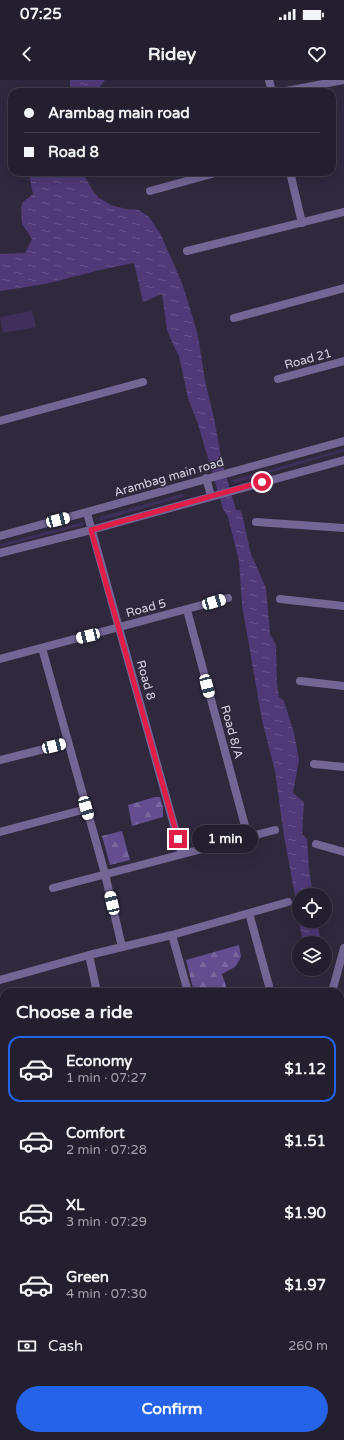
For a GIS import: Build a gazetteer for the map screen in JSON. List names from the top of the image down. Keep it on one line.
{"streets":{"street":["Road 21","Arambag main road","Road 5","Road 8","Road 8/A"]},"crossings":[["Arambag main road","Road 8"],["Road 5","Road 8"],["Road 5","Road 8/A"]],"page":{"status":"07:25","header":"Ridey","banner":["Arambag main road","Road 8"],"bubble":"1 min","heading":"Choose a ride","list":[{"name":"Economy","note":"1 min · 07:27","value":"$1.12"},{"name":"Comfort","note":"2 min · 07:28","value":"$1.51"},{"name":"XL","note":"3 min · 07:29","value":"$1.90"},{"name":"Green","note":"4 min · 07:30","value":"$1.97"}],"pay":["Cash","260 m"],"buttons":"Confirm"}}
